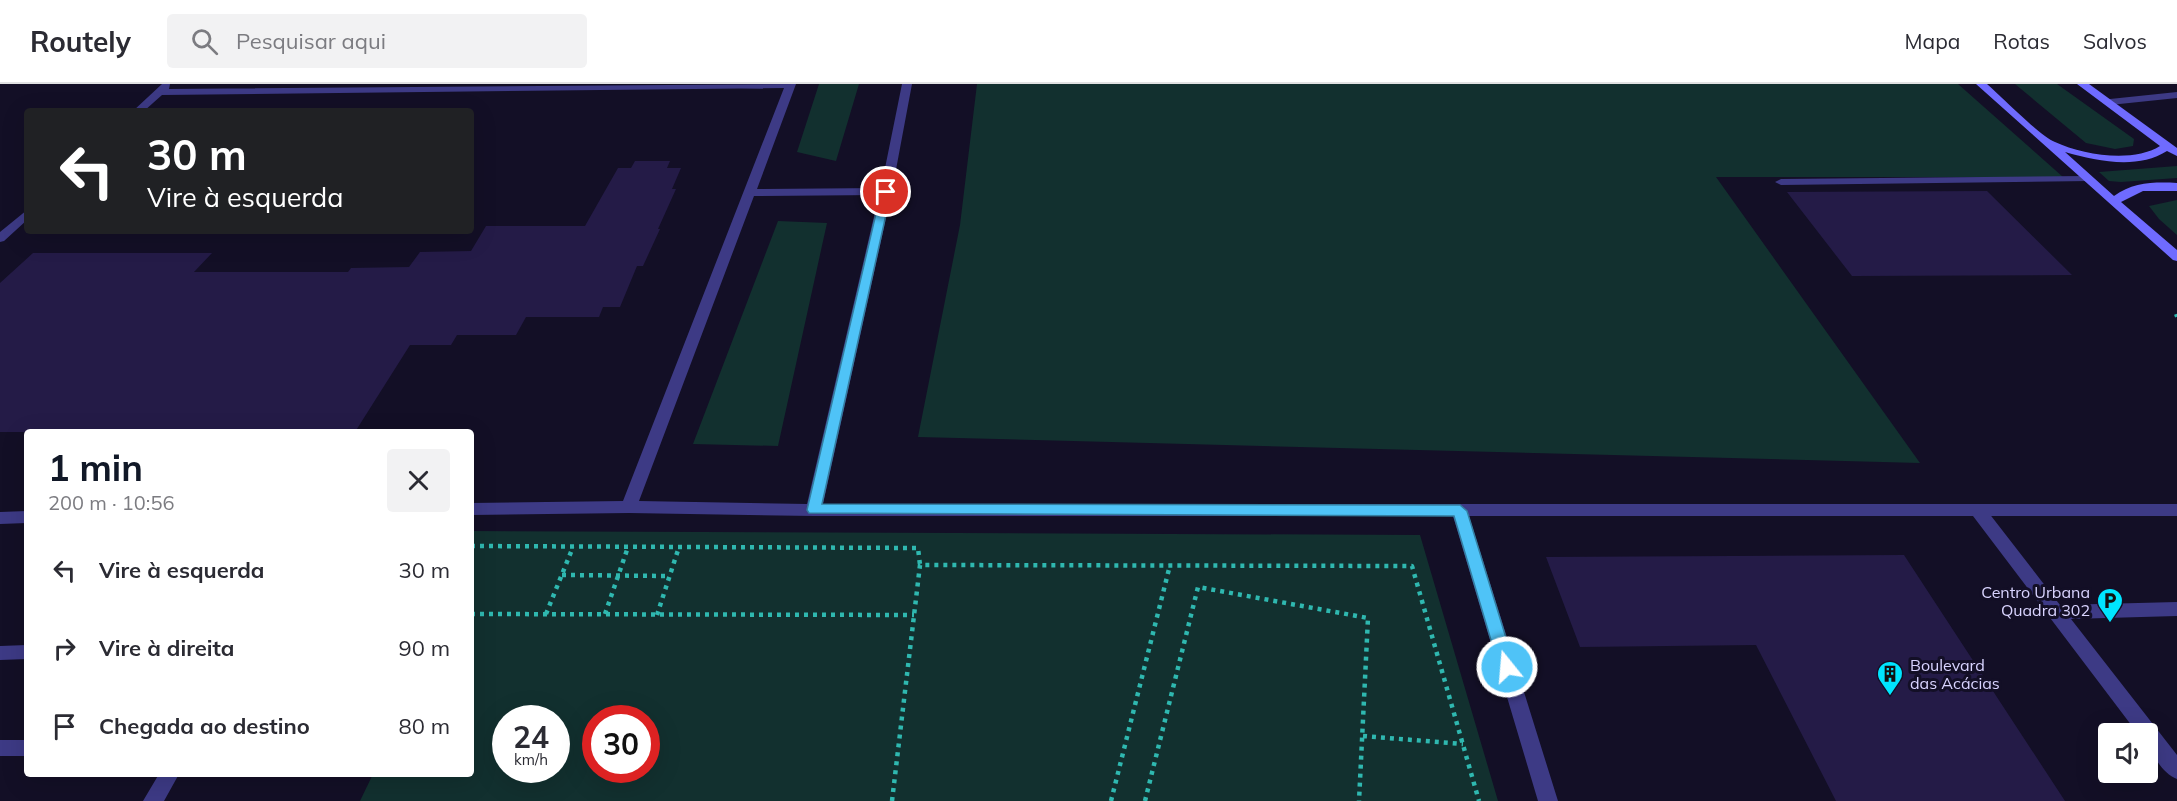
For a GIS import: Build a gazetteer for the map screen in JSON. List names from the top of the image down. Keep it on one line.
{"places":{"parking":["Centro Urbana Quadra 302"],"building":["Boulevard das Acácias"]},"page":{"header":"Routely","search":"Pesquisar aqui","nav":["Mapa","Rotas","Salvos"],"turn":["30 m","Vire à esquerda"],"heading":["1 min","200 m · 10:56"],"list":[{"name":"Vire à esquerda","value":"30 m"},{"name":"Vire à direita","value":"90 m"},{"name":"Chegada ao destino","value":"80 m"}],"speed":"24 km/h","limit":"30"}}
